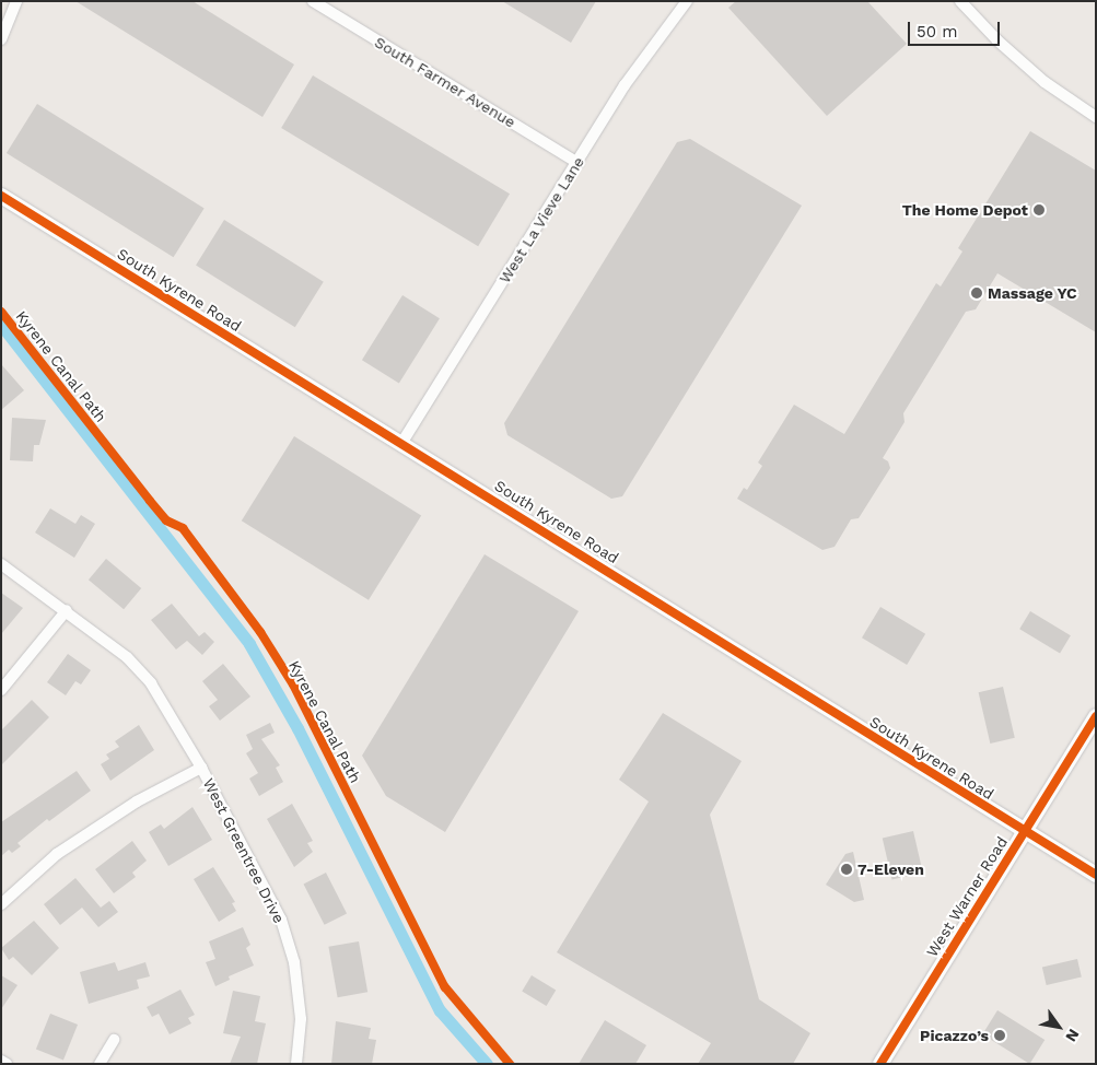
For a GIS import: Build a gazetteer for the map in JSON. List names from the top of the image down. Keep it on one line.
{"streets":{"main road":["South Kyrene Road","West Warner Road"],"street":["South Farmer Avenue","West La Vieve Lane","West Greentree Drive"],"cycle path":["Kyrene Canal Path"]},"crossings":[["South Farmer Avenue","West La Vieve Lane"],["West La Vieve Lane","South Kyrene Road"],["South Kyrene Road","West Warner Road"]],"places":["The Home Depot","Massage YC","7-Eleven","Picazzo’s"],"scale_bar":"50 m","north":"bottom right"}
